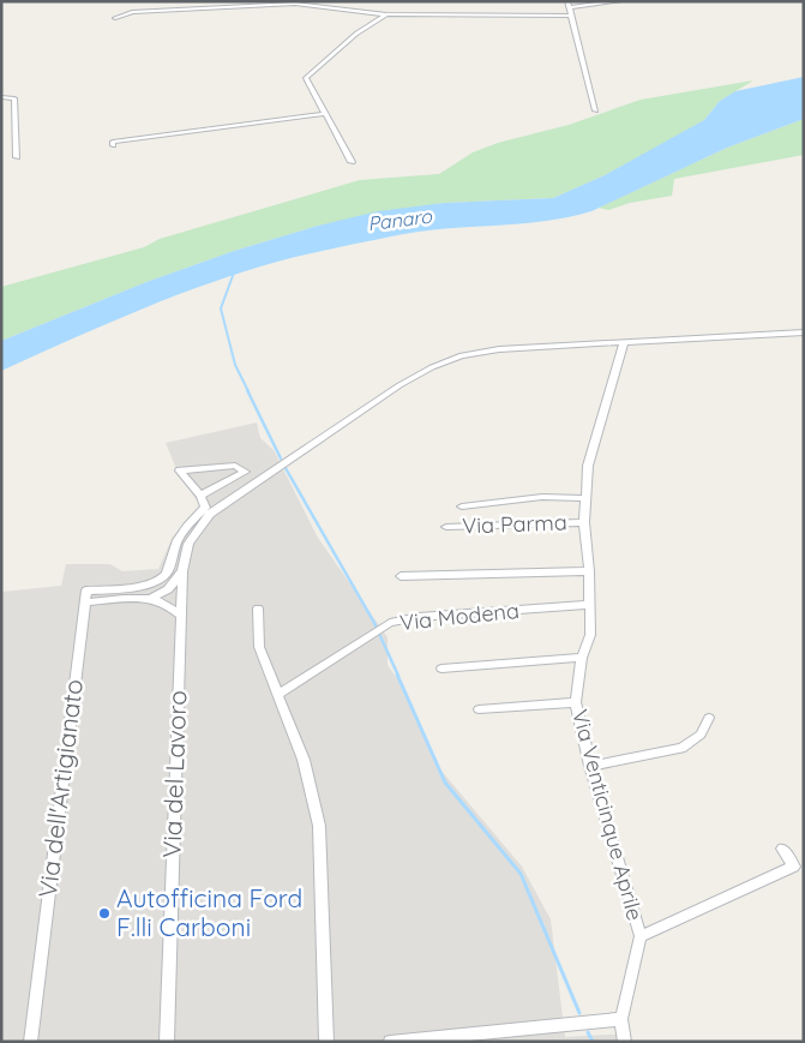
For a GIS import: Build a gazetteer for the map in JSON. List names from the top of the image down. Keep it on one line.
{"streets":{"street":["Via Parma","Via Modena","Via del Lavoro","Via dell'Artigianato","Via Venticinque Aprile"]},"crossings":[["Via Parma","Via Venticinque Aprile"],["Via Modena","Via Venticinque Aprile"],["Via del Lavoro","Via Venticinque Aprile"]],"water":["Panaro"],"places":["Autofficina Ford F.lli Carboni"]}
